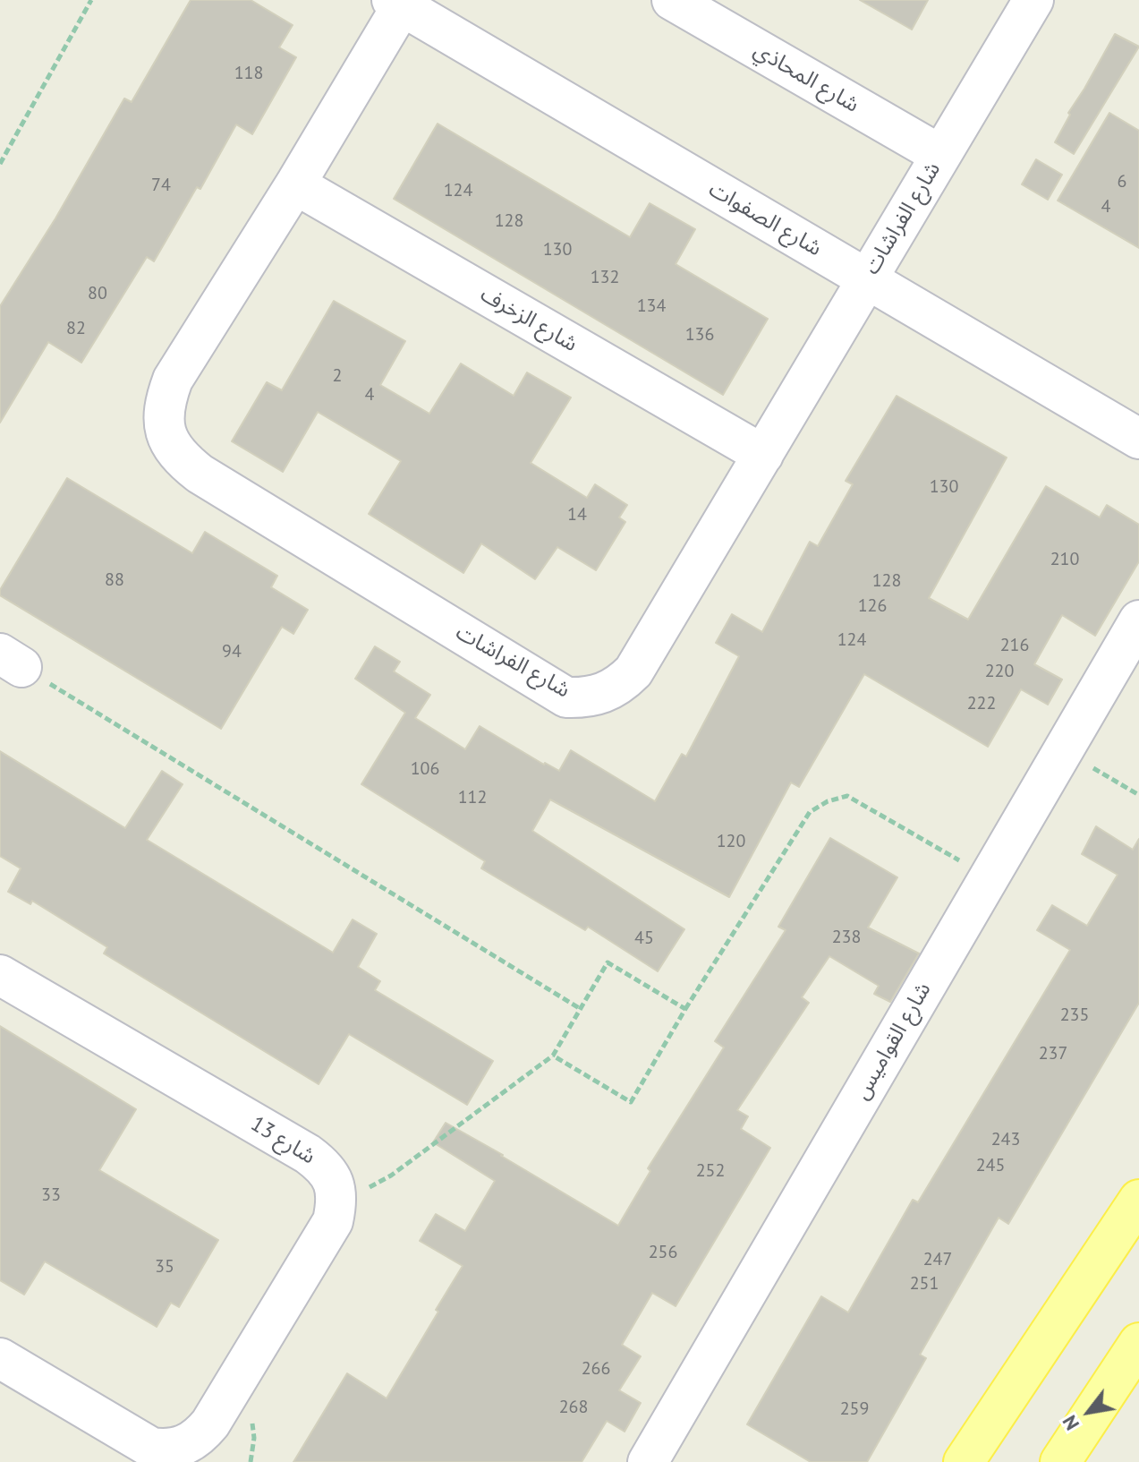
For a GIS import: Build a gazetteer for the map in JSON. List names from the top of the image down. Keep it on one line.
{"streets":{"street":["شارع المحاذي","شارع الفراشات","شارع الصفوات","شارع الزخرف","شارع القواميس","شارع 13"]},"crossings":[["شارع المحاذي","شارع الفراشات"],["شارع الفراشات","شارع الصفوات"],["شارع الفراشات","شارع الزخرف"]],"house_numbers":["118","6","74","124","4","128","130","132","80","134","82","136","2","4","130","14","210","88","128","126","124","216","94","220","222","106","112","120","238","45","235","237","243","245","252","33","256","247","35","251","266","268","259"],"north":"bottom left"}
